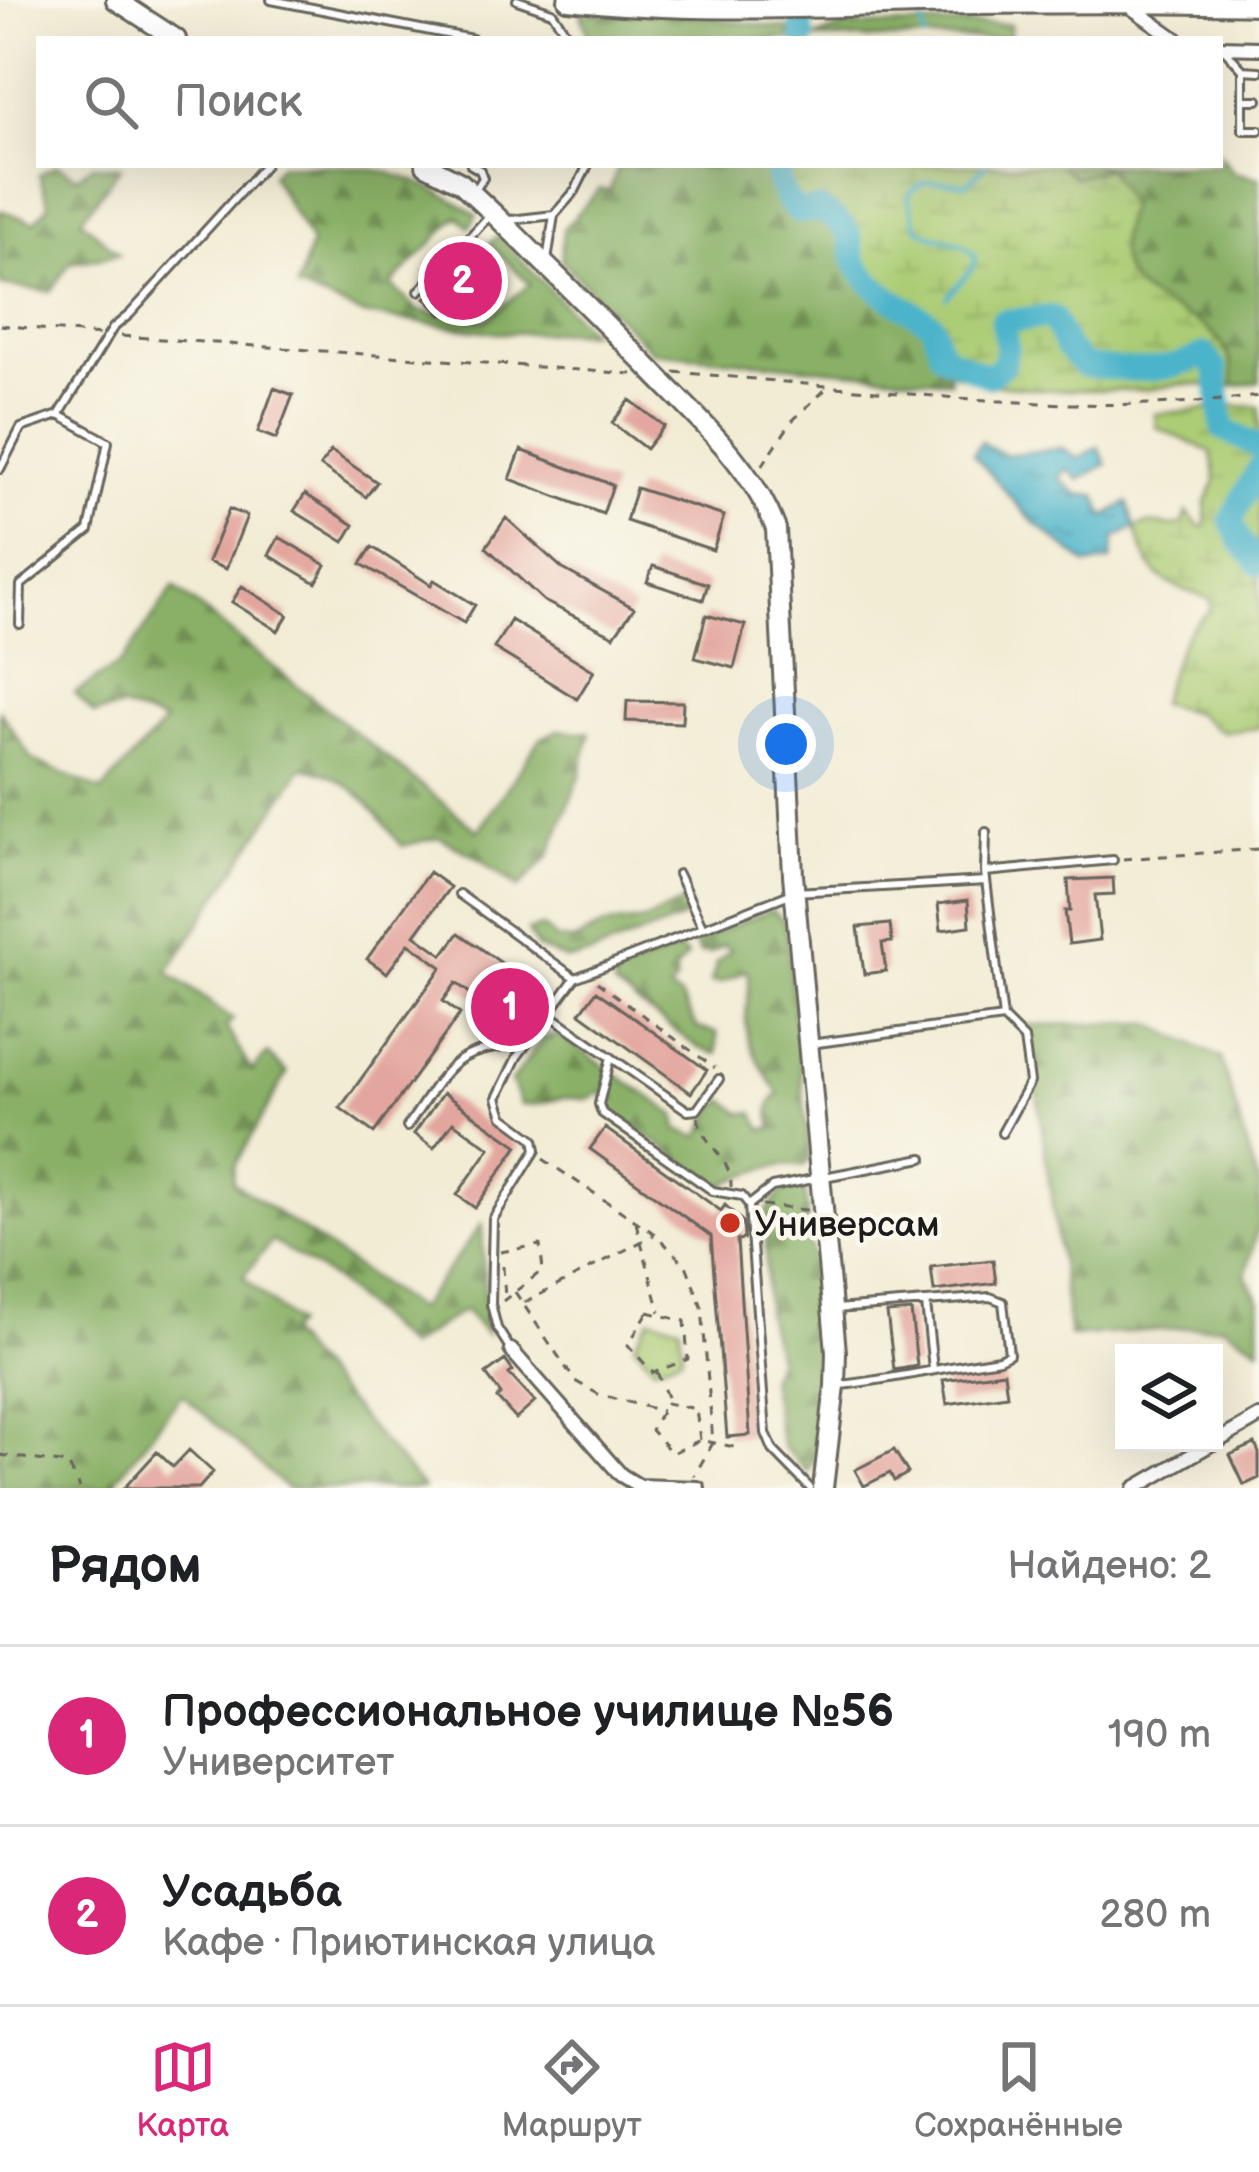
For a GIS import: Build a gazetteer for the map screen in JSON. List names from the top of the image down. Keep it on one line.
{"places":["Универсам"],"page":{"search":"Поиск","pins":["2","1"],"heading":["Рядом","Найдено: 2"],"list":[{"mark":"1","name":"Профессиональное училище №56","note":"Университет","value":"190 m"},{"mark":"2","name":"Усадьба","note":"Кафе · Приютинская улица","value":"280 m"}],"nav":["Карта","Маршрут","Сохранённые"]}}
